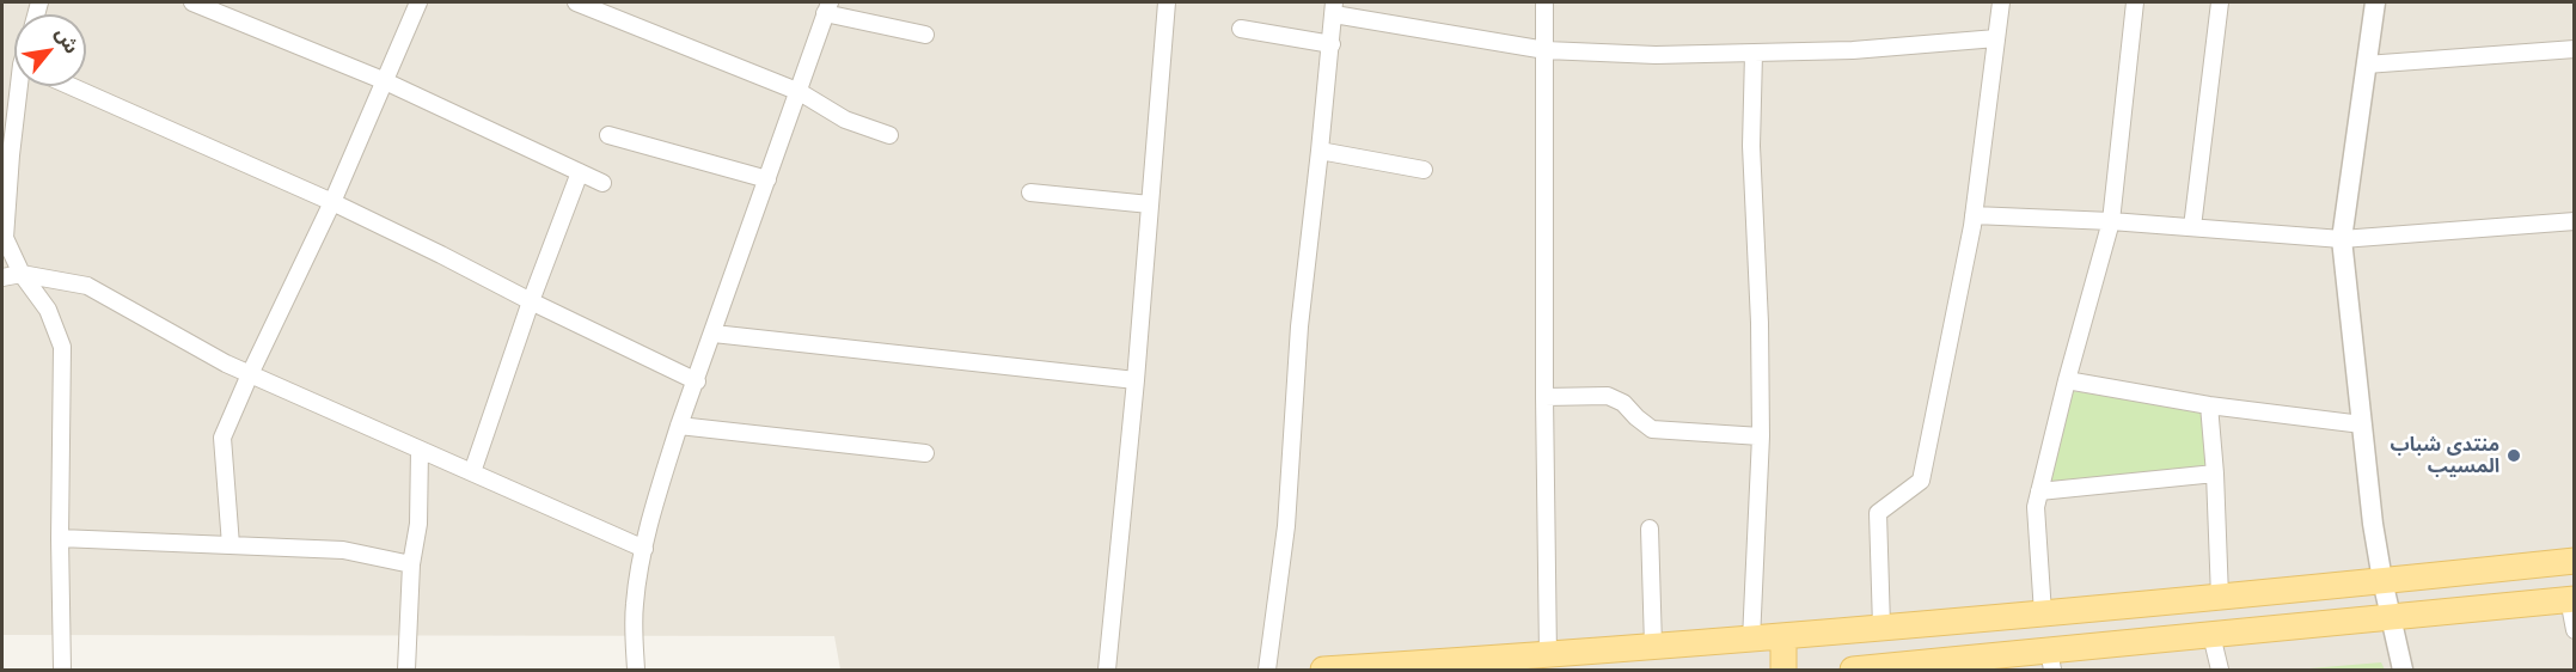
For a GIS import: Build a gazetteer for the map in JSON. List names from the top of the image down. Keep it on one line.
{"places":["منتدى شباب المسيب"],"north":"top right"}
